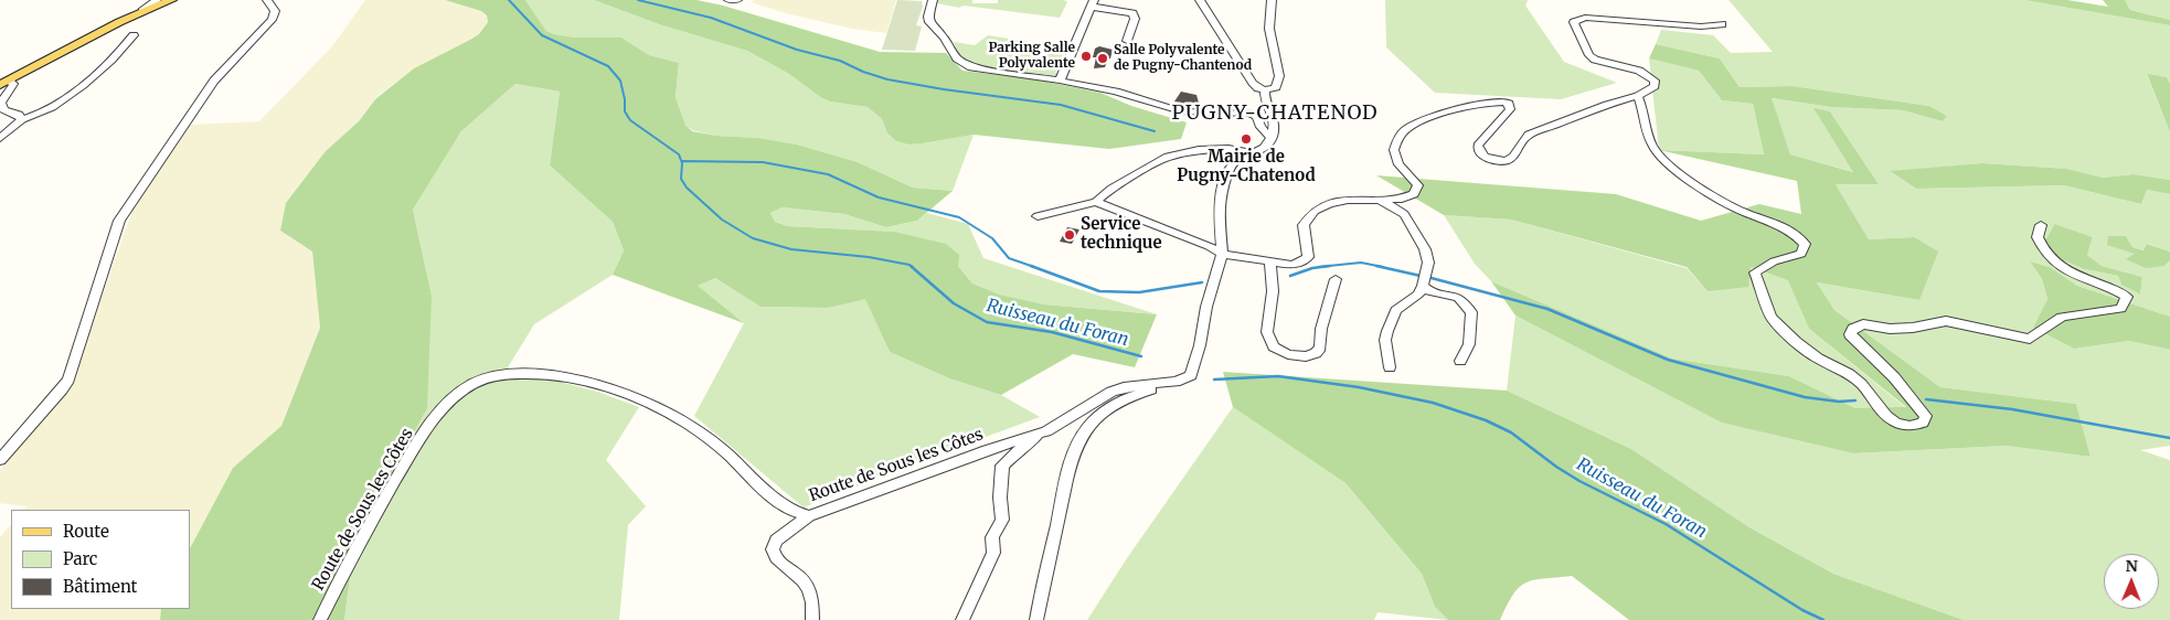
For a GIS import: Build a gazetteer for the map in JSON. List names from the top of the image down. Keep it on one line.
{"streets":{"street":["Route de Sous les Côtes"]},"districts":["PUGNY-CHATENOD"],"water":["Ruisseau du Foran"],"places":["Parking Salle Polyvalente","Salle Polyvalente de Pugny-Chantenod","Mairie de Pugny-Chatenod","Service technique"],"legend":["Route","Parc","Bâtiment"],"north":"top"}
